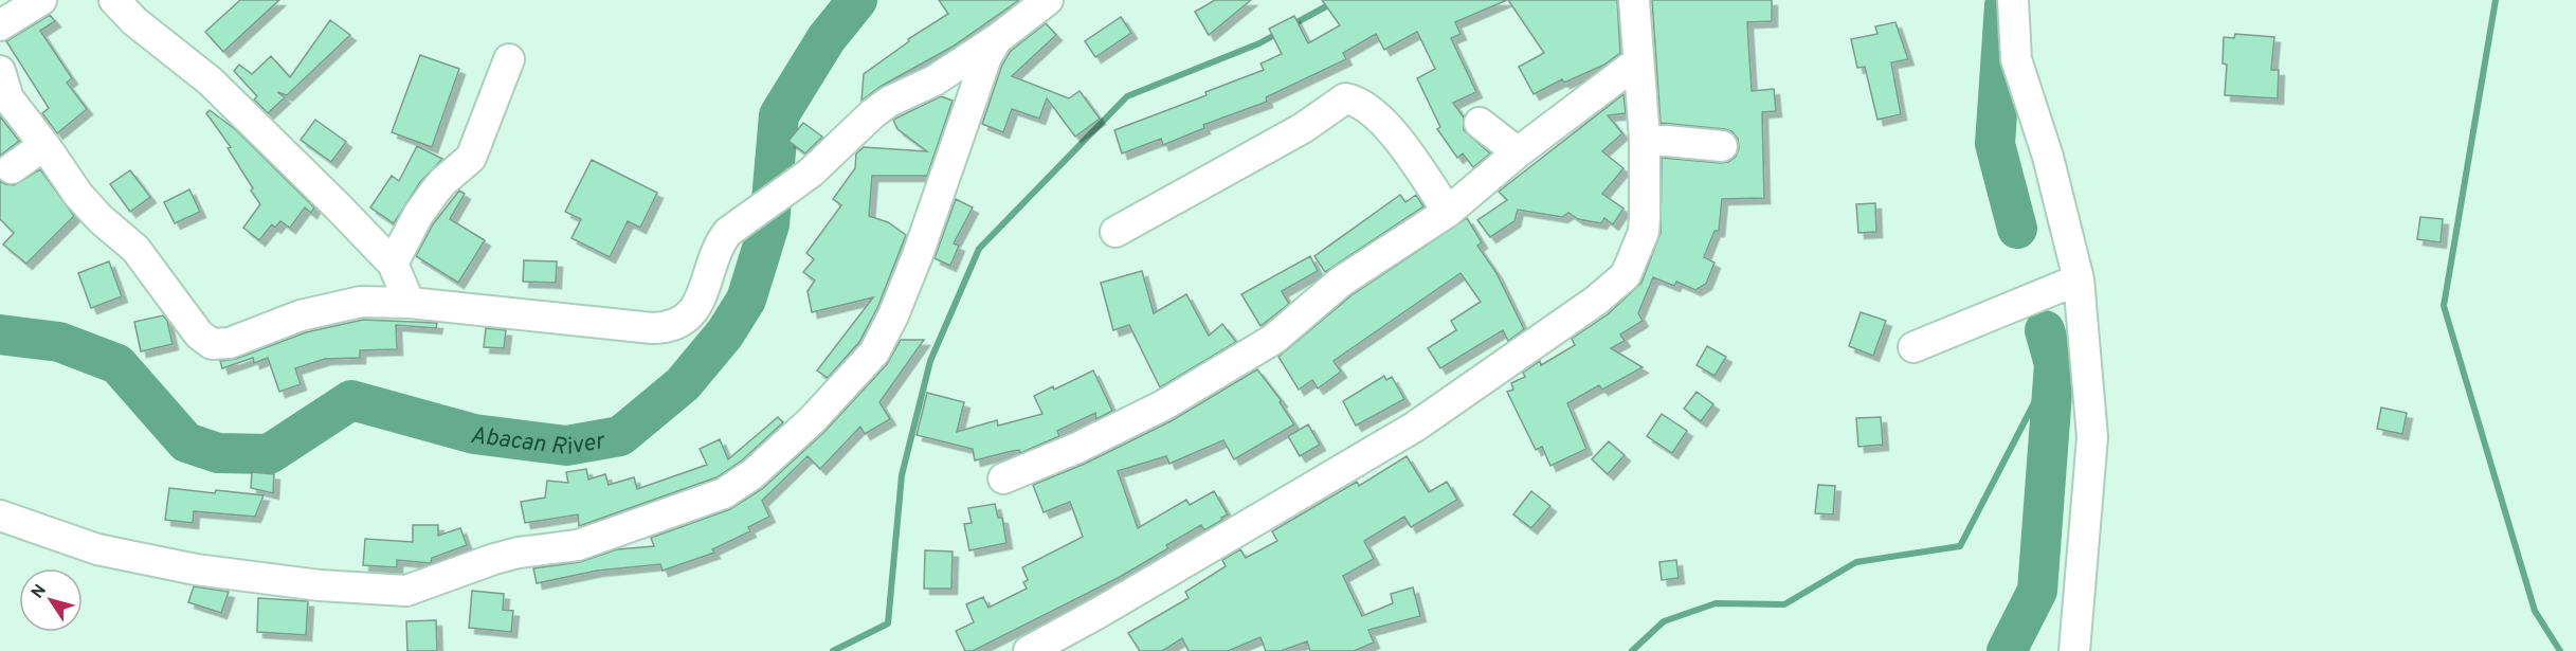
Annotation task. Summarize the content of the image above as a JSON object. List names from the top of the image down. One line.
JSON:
{"water":["Abacan River"],"north":"top left"}
